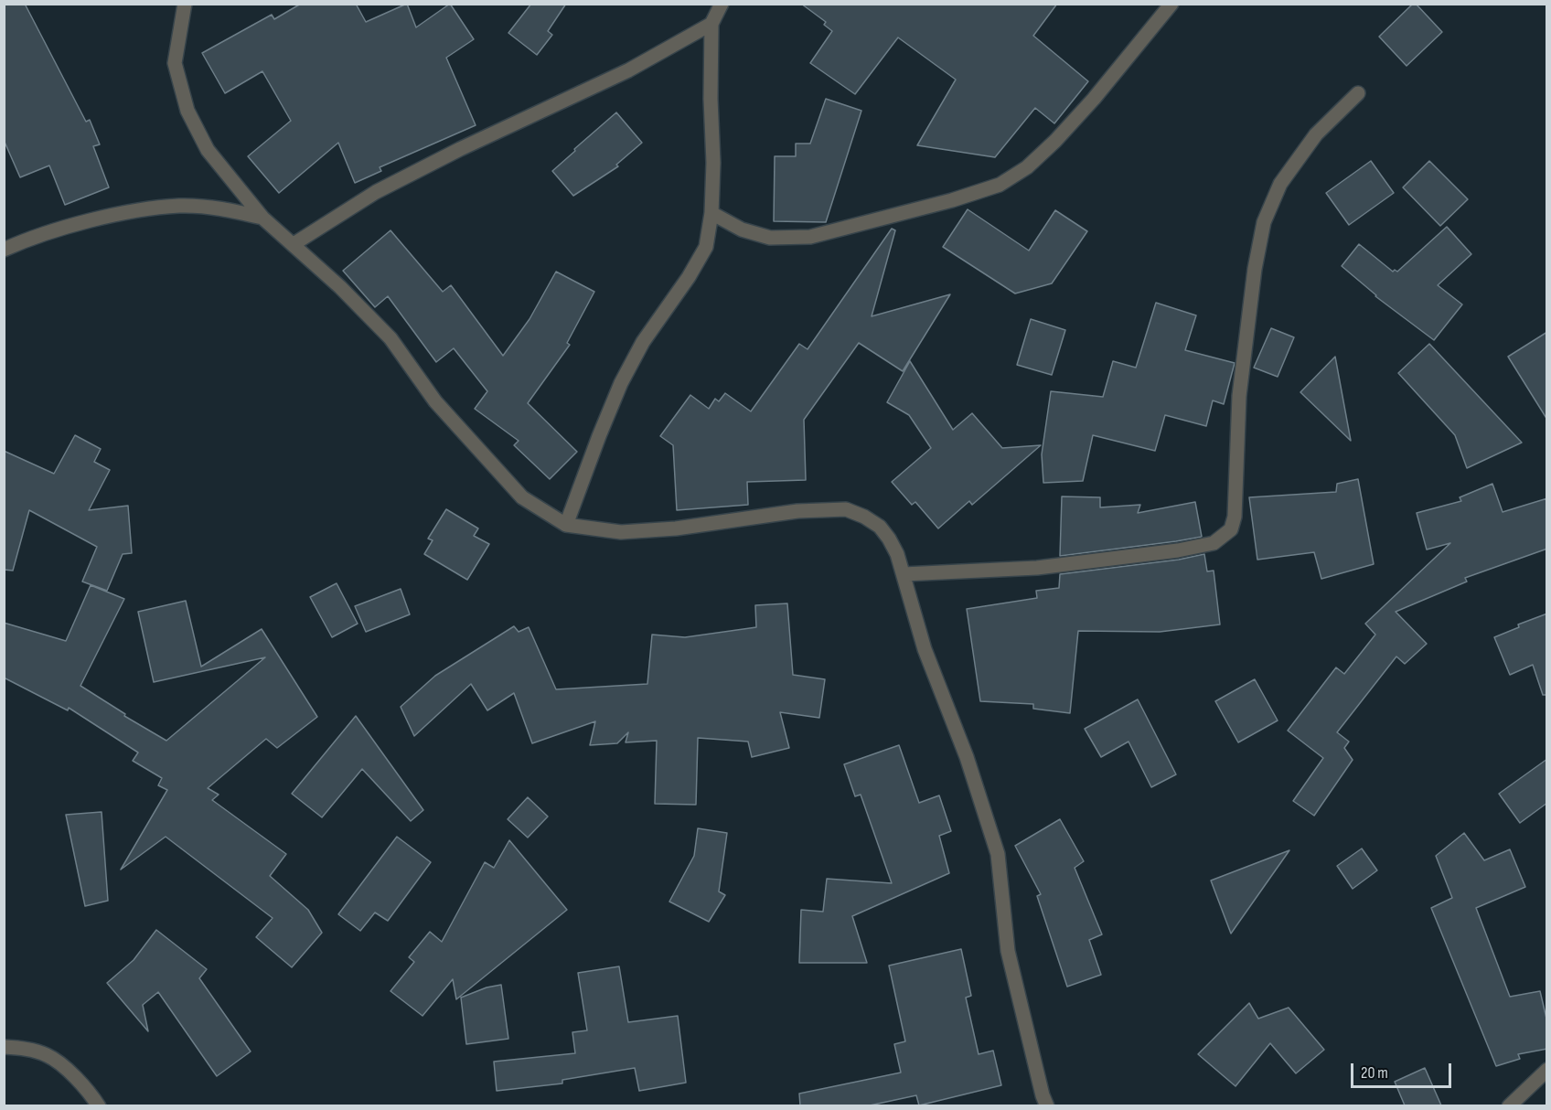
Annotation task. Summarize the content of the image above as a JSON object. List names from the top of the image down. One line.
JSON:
{"scale_bar":"20 m"}
